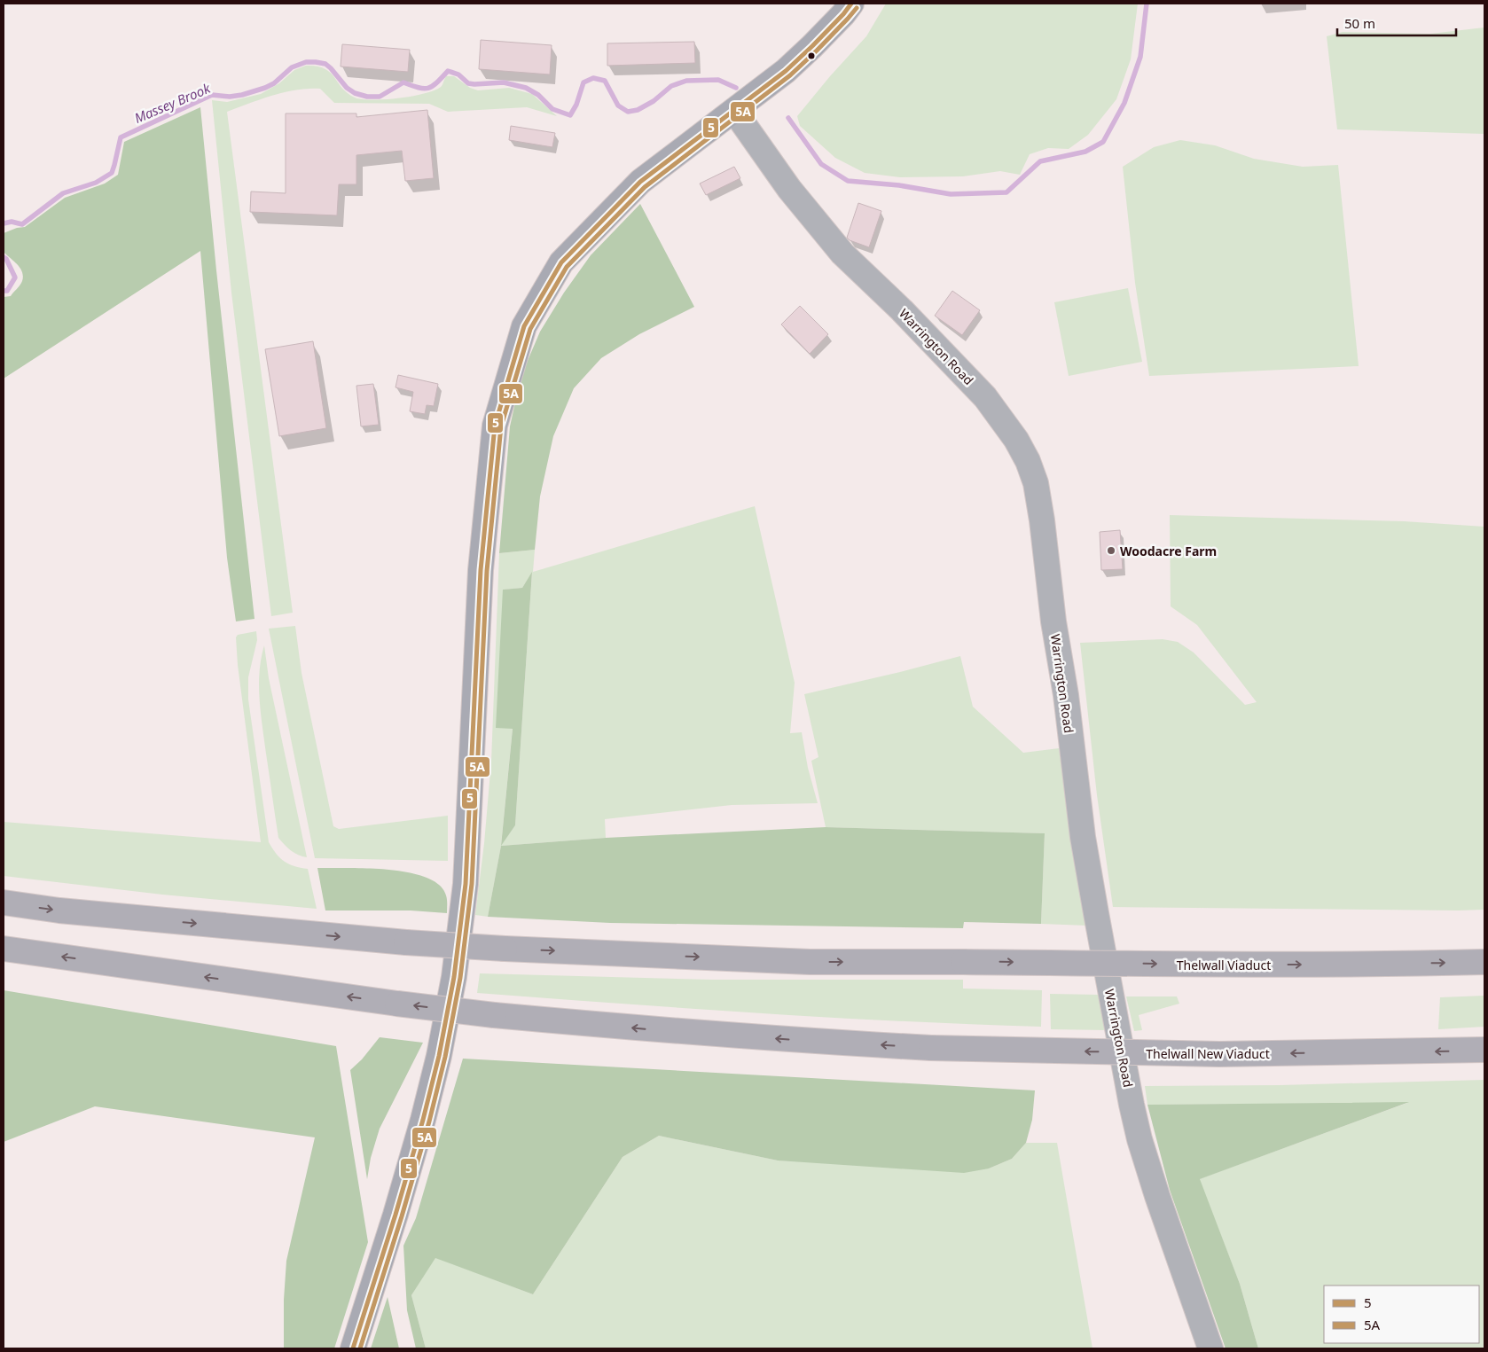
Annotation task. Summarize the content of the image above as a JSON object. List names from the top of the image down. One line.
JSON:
{"streets":{"highway":["Thelwall Viaduct","Thelwall New Viaduct"],"street":["Warrington Road"]},"one_way":["Thelwall Viaduct","Thelwall New Viaduct"],"water":["Massey Brook"],"places":["Woodacre Farm"],"lines":["transit line 5","transit line 5A"],"legend":["5","5A"],"scale_bar":"50 m"}
